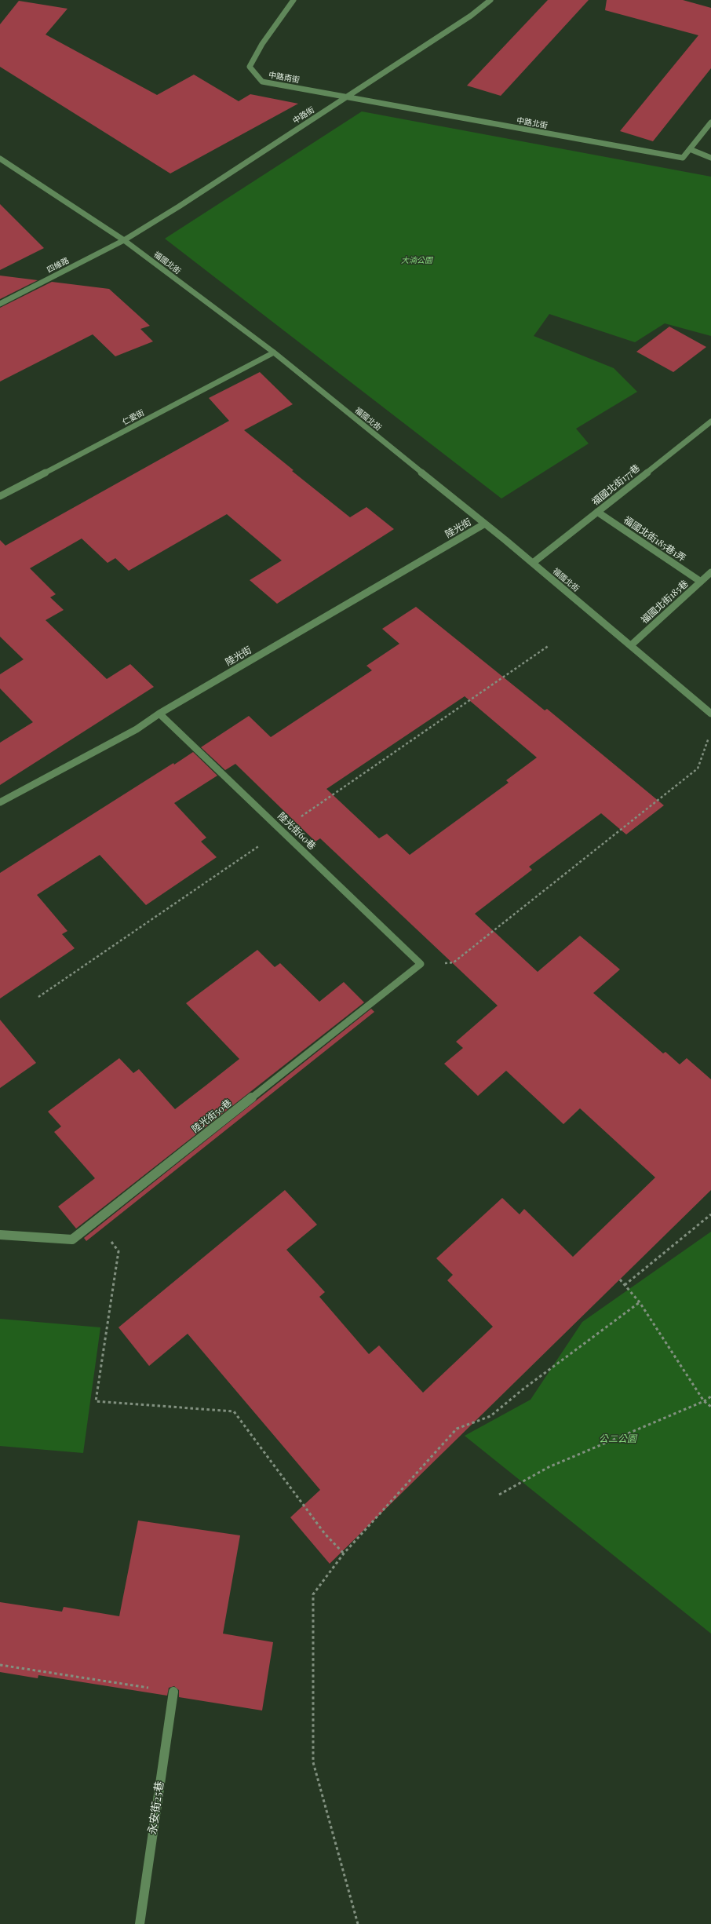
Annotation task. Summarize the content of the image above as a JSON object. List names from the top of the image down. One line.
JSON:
{"streets":{"street":["中路南街","中路街","中路北街","福國北街","四維路","仁愛街","福國北街177巷","陸光街","福國北街185巷1弄","福國北街185巷","陸光街60巷","陸光街50巷","永安街25巷"]},"crossings":[["中路南街","中路街"],["中路南街","中路北街"],["中路街","中路北街"],["中路街","福國北街"],["中路街","四維路"],["福國北街","四維路"],["福國北街","仁愛街"],["福國北街","福國北街177巷"],["福國北街","陸光街"],["福國北街","福國北街185巷"],["福國北街177巷","福國北街185巷1弄"],["陸光街","陸光街60巷"],["福國北街185巷1弄","福國北街185巷"],["陸光街60巷","陸光街50巷"]],"parks":["大湳公園","公二公園"]}
